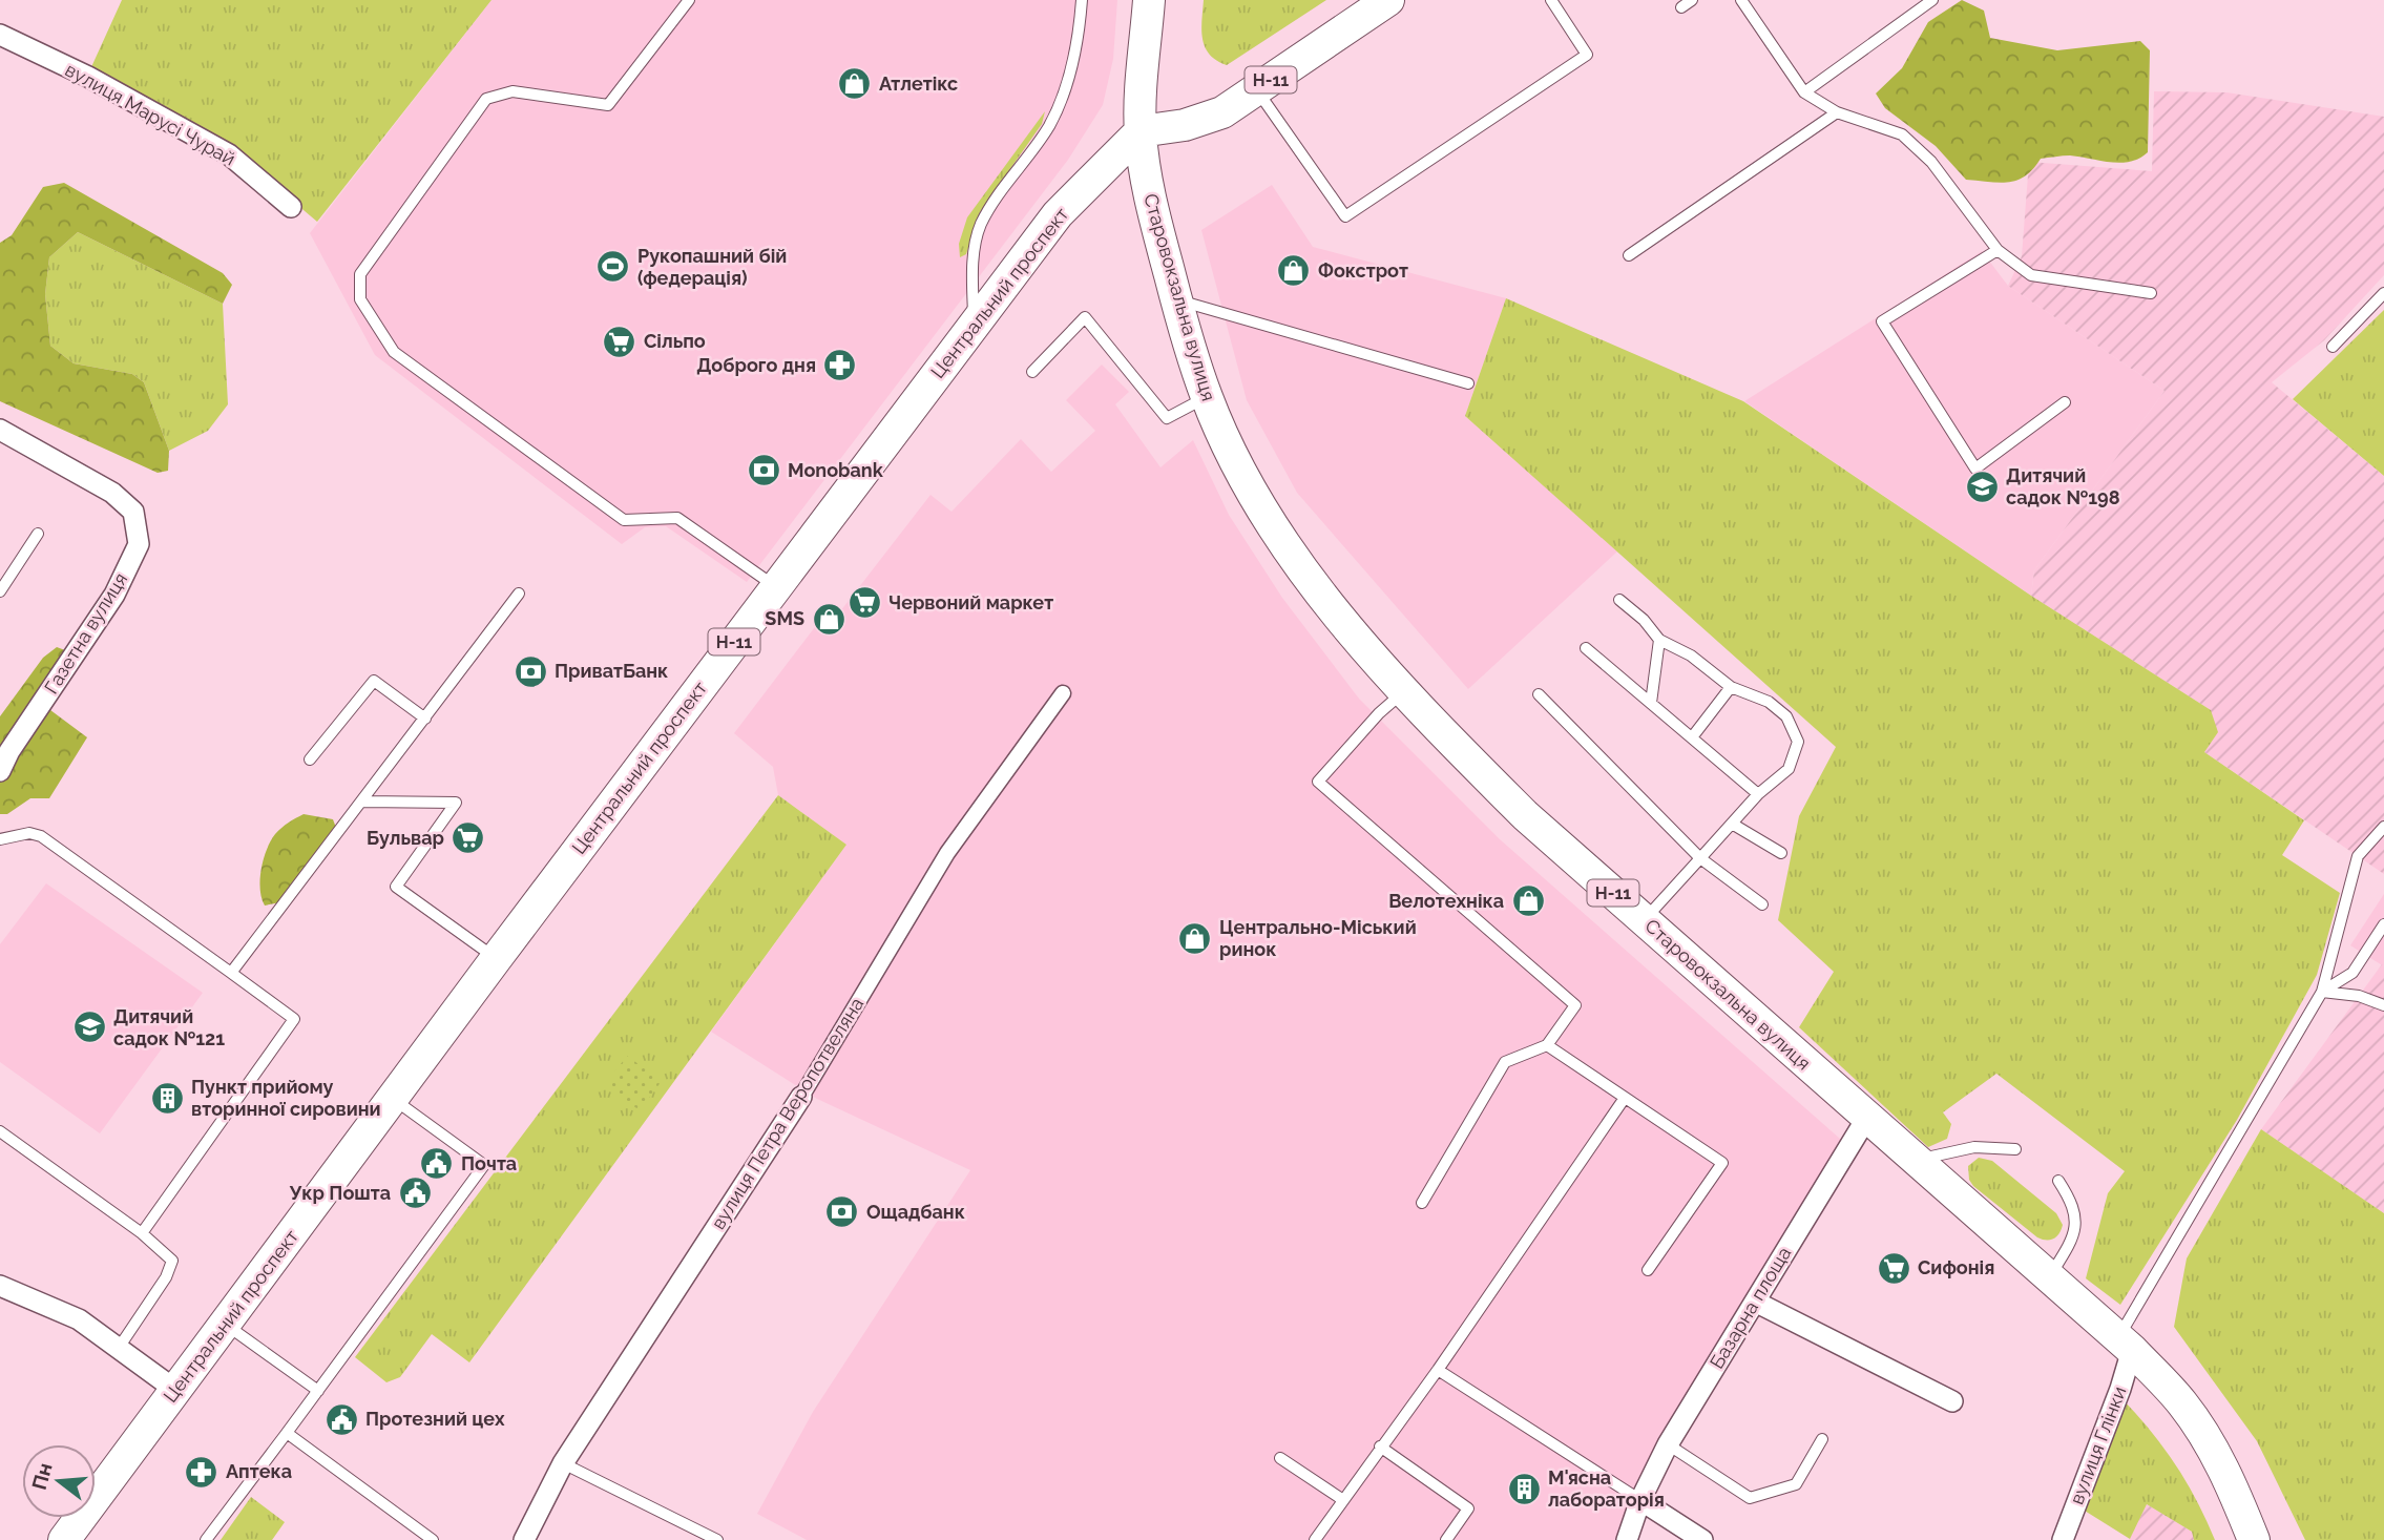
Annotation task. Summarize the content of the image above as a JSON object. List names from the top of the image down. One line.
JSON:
{"streets":{"main road":["Н-11","Центральний проспект","Старовокзальна вулиця"],"street":["вулиця Марусі Чурай","Газетна вулиця","вулиця Петра Веропотвеляна","Базарна площа","вулиця Глінки"]},"crossings":[["Н-11","Центральний проспект"],["Н-11","Старовокзальна вулиця"],["Центральний проспект","Старовокзальна вулиця"],["Старовокзальна вулиця","Базарна площа"],["Старовокзальна вулиця","вулиця Глінки"]],"places":{"shop":["Атлетікс","Фокстрот","SMS","Велотехніка","Центрально-Міський ринок"],"sports":["Рукопашний бій (федерація)"],"supermarket":["Сільпо","Червоний маркет","Бульвар","Сифонія"],"pharmacy":["Доброго дня","Аптека"],"bank":["Monobank","ПриватБанк","Ощадбанк"],"school or university":["Дитячий садок №198","Дитячий садок №121"],"building":["Пункт прийому вторинної сировини","М'ясна лабораторія"],"public building":["Почта","Укр Пошта","Протезний цех"]},"north":"left"}
